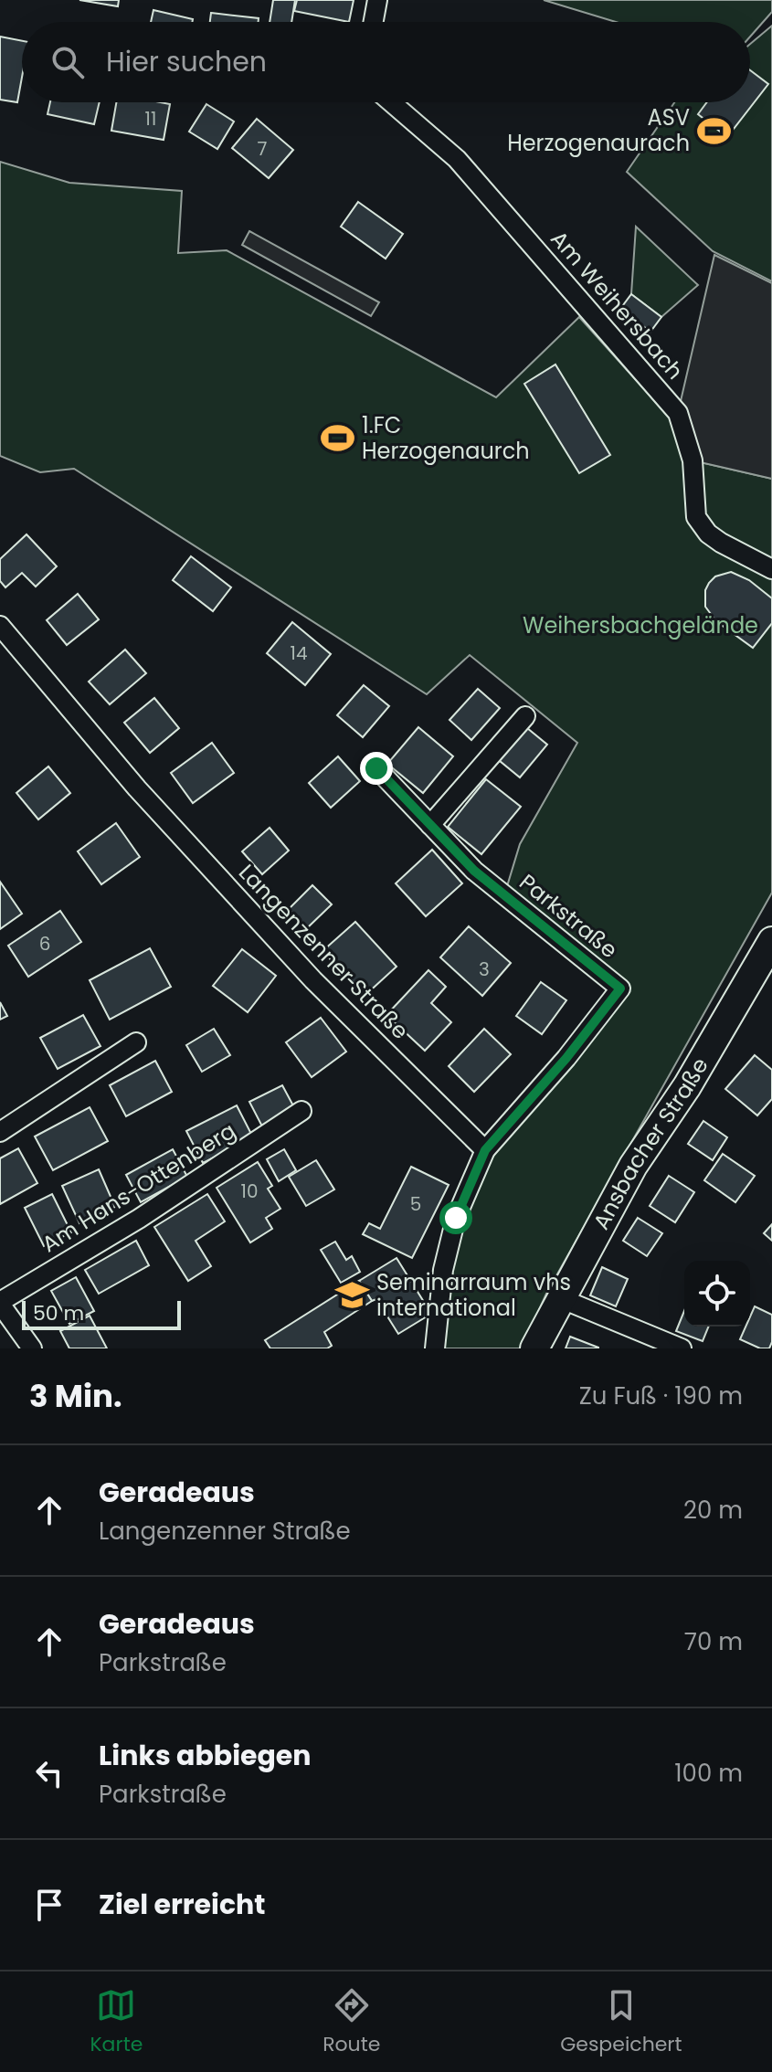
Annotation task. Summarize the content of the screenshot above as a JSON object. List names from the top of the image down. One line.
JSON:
{"streets":{"street":["Am Weihersbach","Parkstraße","Langenzenner Straße","Ansbacher Straße","Am Hans-Ottenberg"]},"crossings":[["Parkstraße","Langenzenner Straße"]],"parks":["Weihersbachgelände"],"places":{"sports":["ASV Herzogenaurach","1.FC Herzogenaurch"],"school or university":["Seminarraum vhs international"]},"house_numbers":["11","7","14","6","3","10","5"],"scale_bar":"50 m","page":{"search":"Hier suchen","scale":"50 m","heading":["3 Min.","Zu Fuß · 190 m"],"list":[["Geradeaus","Langenzenner Straße","20 m"],["Geradeaus","Parkstraße","70 m"],["Links abbiegen","Parkstraße","100 m"],"Ziel erreicht"],"nav":["Karte","Route","Gespeichert"]}}
